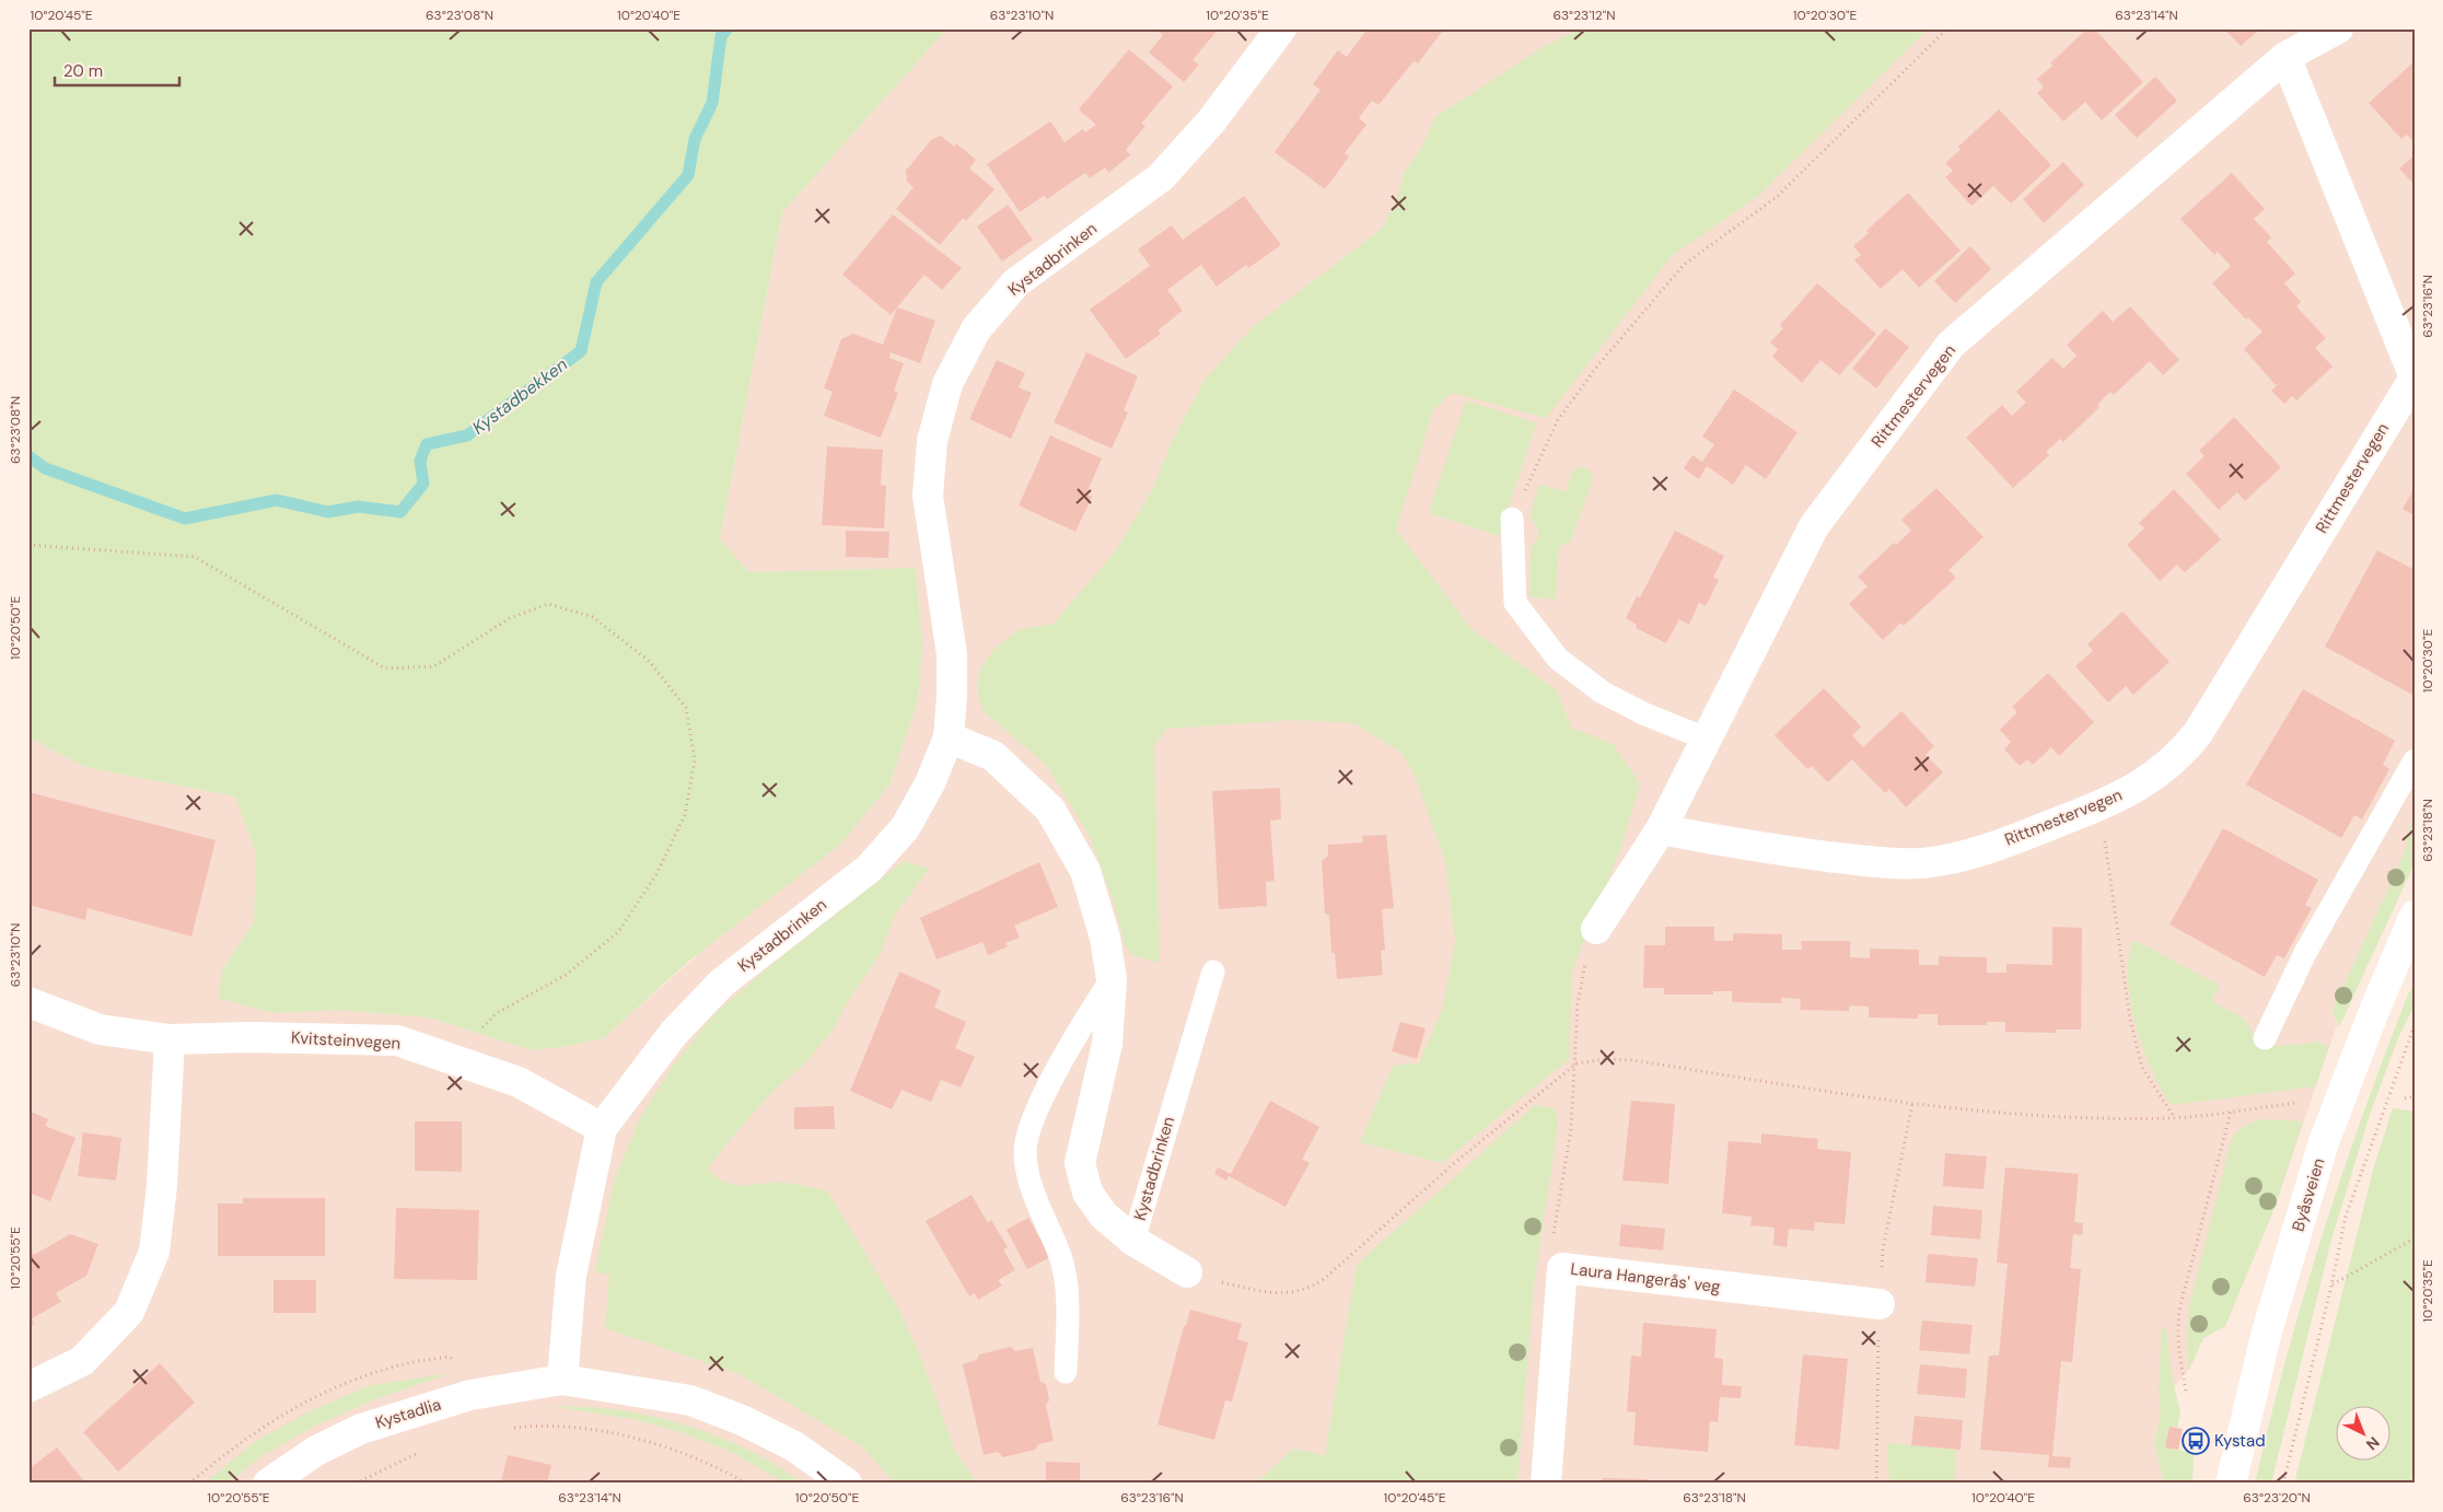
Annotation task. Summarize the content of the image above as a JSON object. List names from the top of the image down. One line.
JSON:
{"streets":{"street":["Kystadbrinken","Rittmestervegen","Kvitsteinvegen","Byåsveien","Laura Hangerås' veg","Kystadlia"]},"crossings":[["Kystadbrinken","Kvitsteinvegen"]],"water":["Kystadbekken"],"places":{"bus stop":["Kystad"]},"scale_bar":"20 m","north":"bottom right","coordinates":["10°20'45\"E","63°23'08\"N","10°20'40\"E","63°23'10\"N","10°20'35\"E","63°23'12\"N","10°20'30\"E","63°23'14\"N","63°23'16\"N","10°20'50\"E","63°23'18\"N","10°20'55\"E","63°23'20\"N"]}
